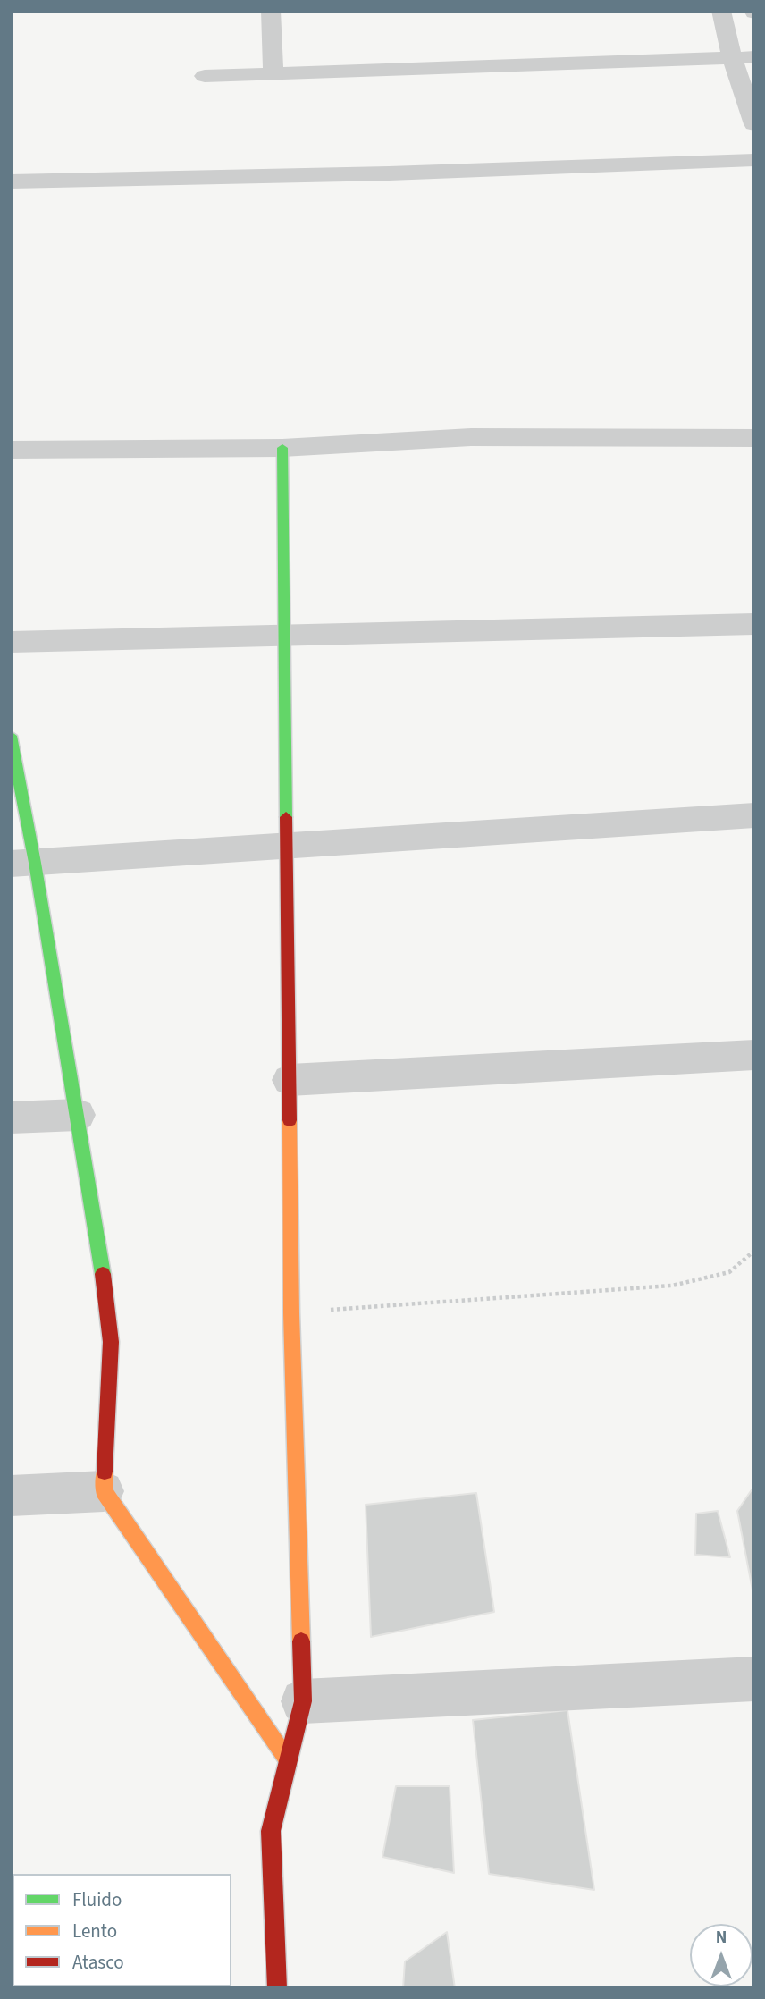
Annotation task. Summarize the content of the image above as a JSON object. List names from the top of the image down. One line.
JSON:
{"legend":["Fluido","Lento","Atasco"],"north":"top"}
